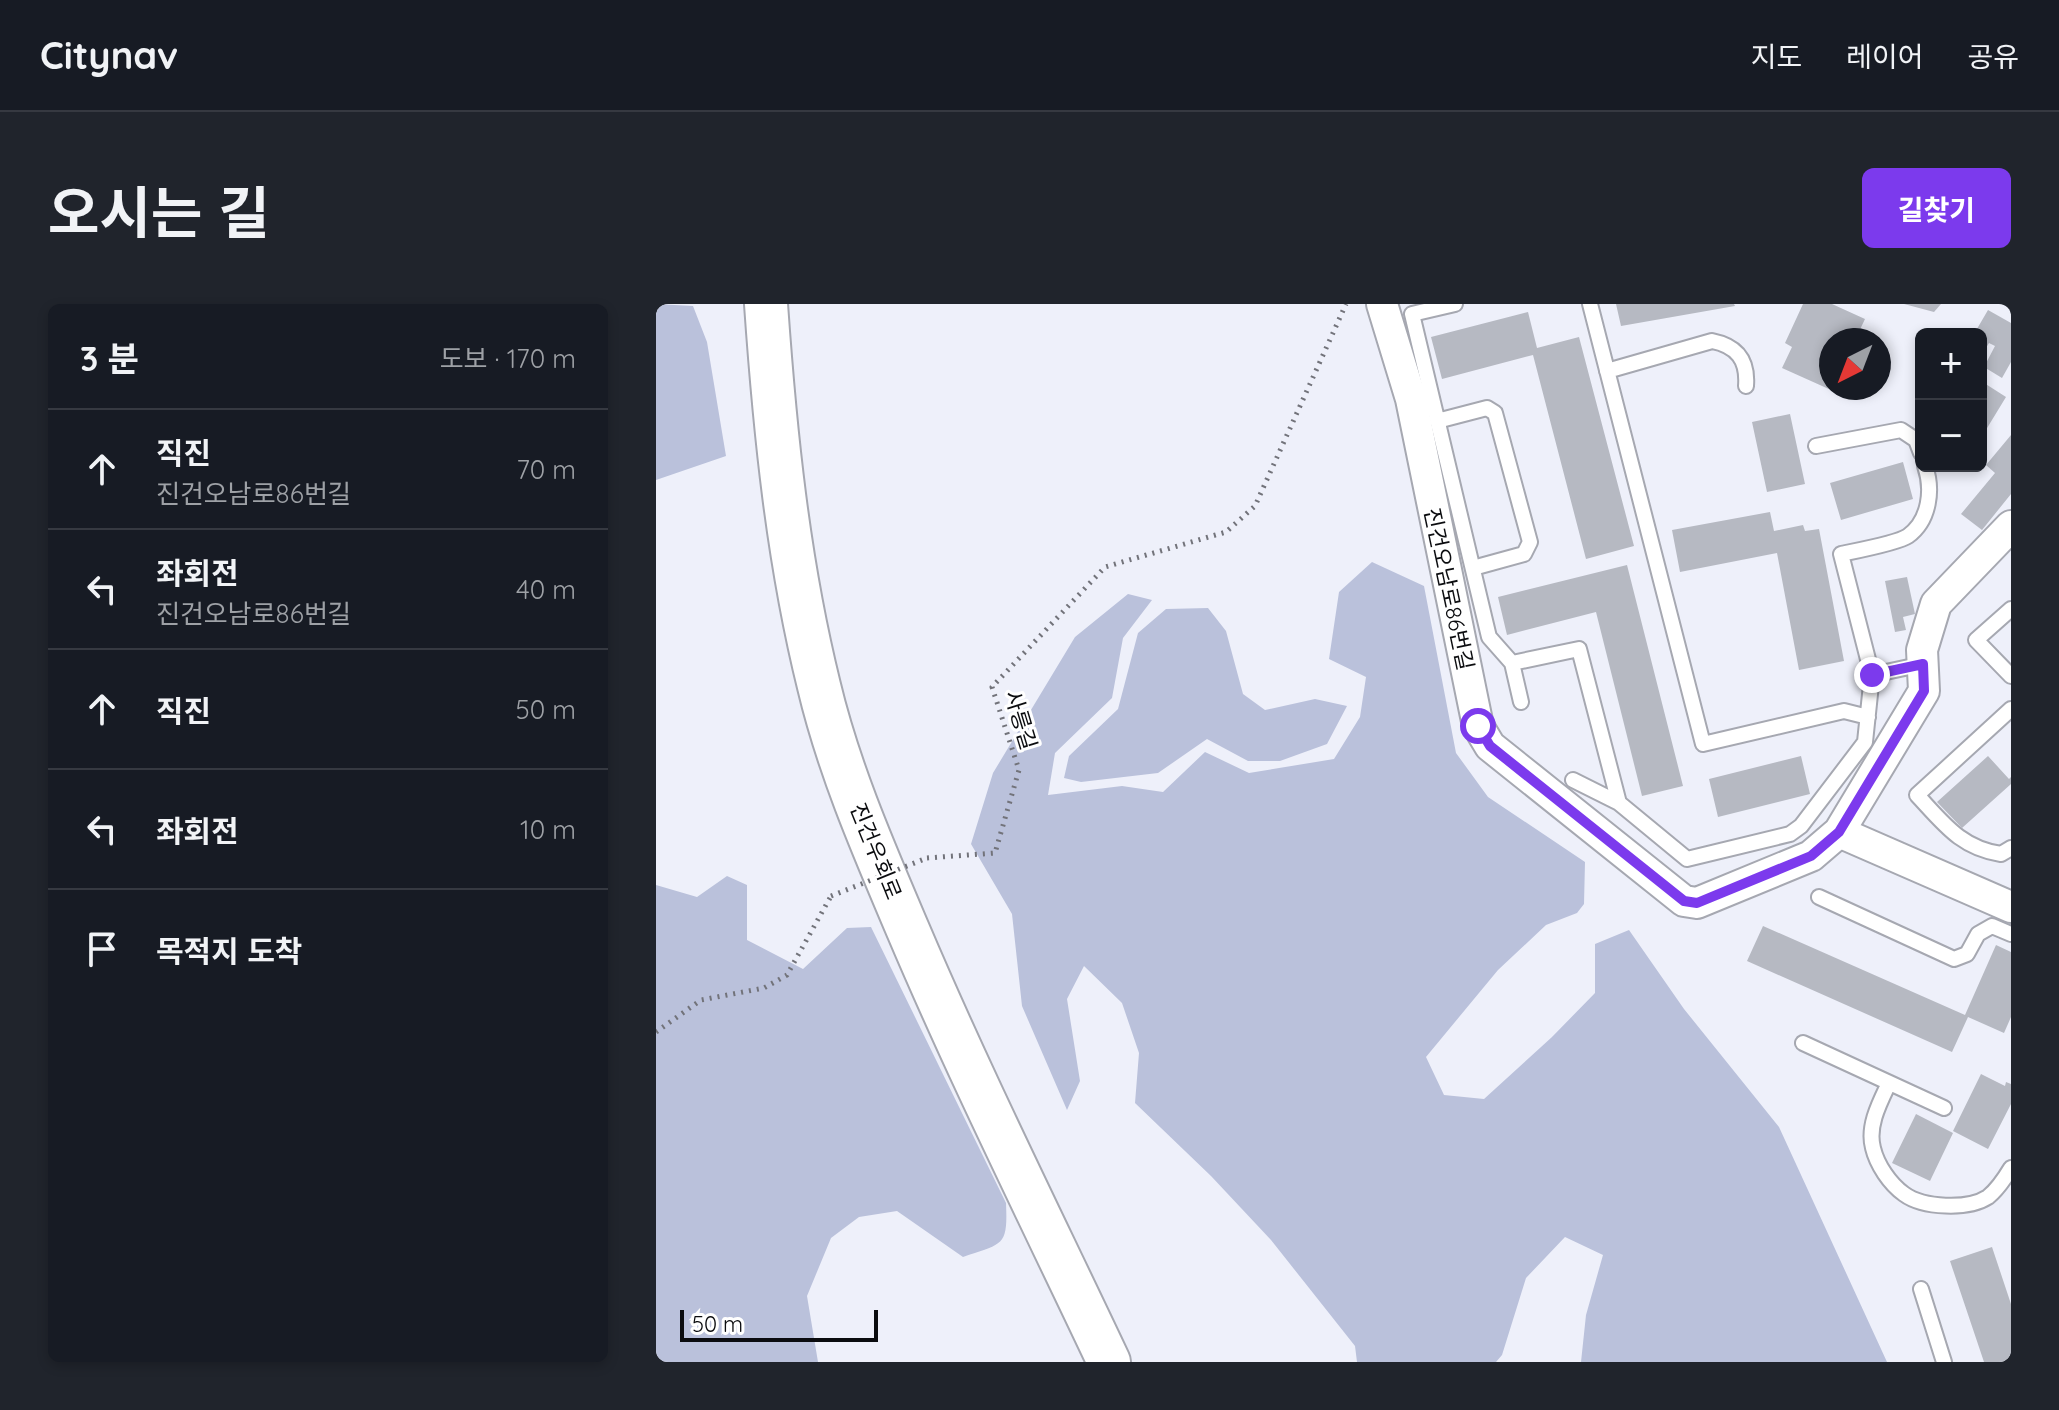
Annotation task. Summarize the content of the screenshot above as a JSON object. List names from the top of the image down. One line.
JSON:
{"streets":{"main road":["진건우회로"],"street":["진건오남로86번길"],"path":["사릉길"]},"scale_bar":"50 m","north":"bottom left","page":{"header":"Citynav","nav":["지도","레이어","공유"],"title":"오시는 길","buttons":"길찾기","heading":["3 분","도보 · 170 m"],"map_buttons":["+","−"],"list":[["직진","진건오남로86번길","70 m"],["좌회전","진건오남로86번길","40 m"],["직진","50 m"],["좌회전","10 m"],"목적지 도착"],"scale":"50 m"}}
